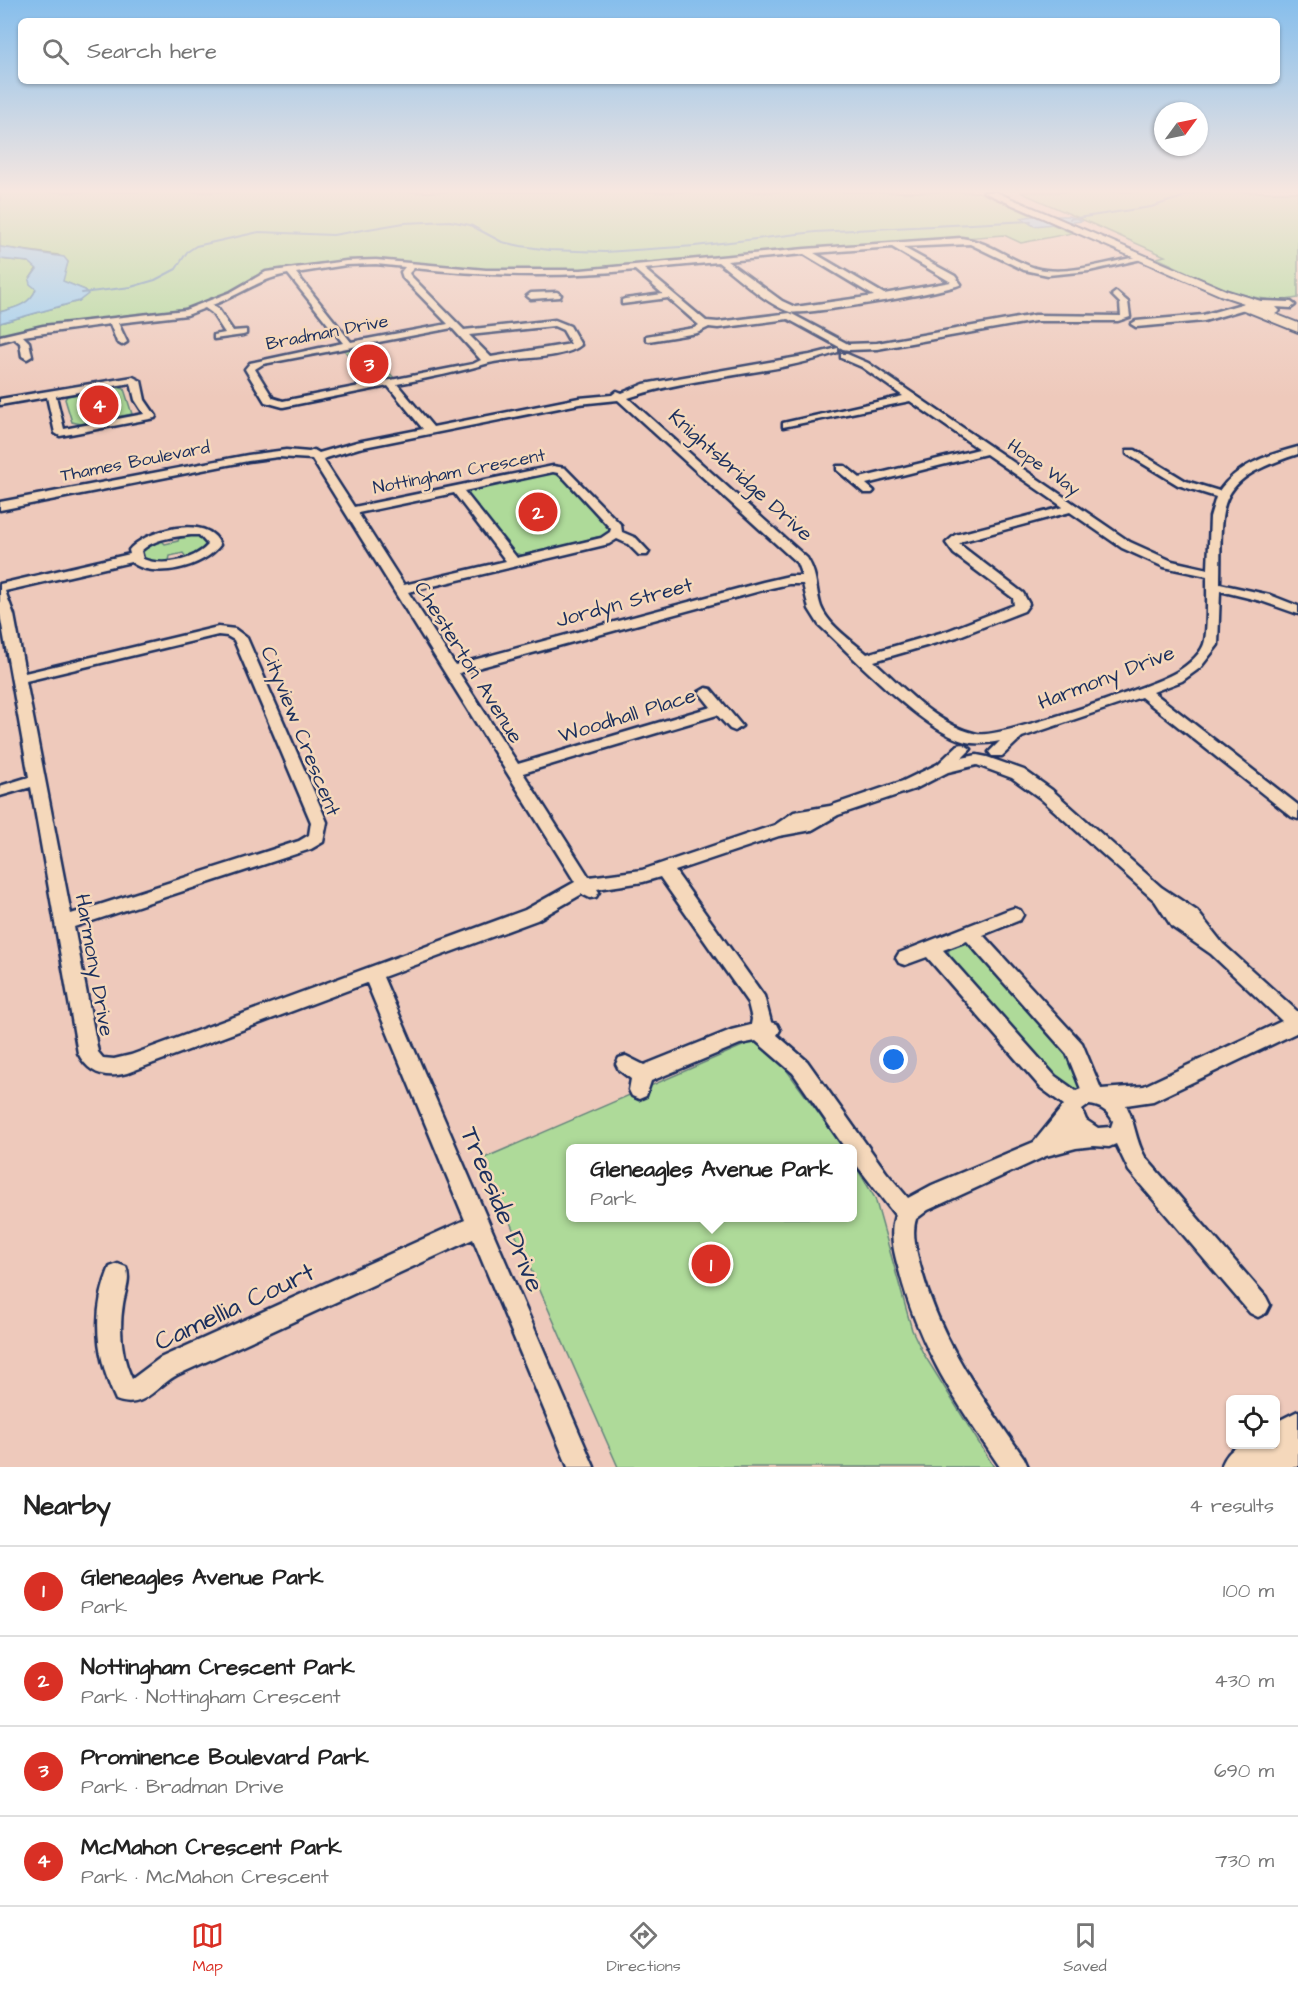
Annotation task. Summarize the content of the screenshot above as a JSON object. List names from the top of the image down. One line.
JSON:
{"streets":{"street":["Bradman Drive","Thames Boulevard","Hope Way","Nottingham Crescent","Knightsbridge Drive","Jordyn Street","Chesterton Avenue","Harmony Drive","Woodhall Place","Cityview Crescent","Treeside Drive","Camellia Court"]},"crossings":[["Thames Boulevard","Hope Way"],["Thames Boulevard","Knightsbridge Drive"],["Thames Boulevard","Chesterton Avenue"],["Hope Way","Harmony Drive"],["Nottingham Crescent","Chesterton Avenue"],["Knightsbridge Drive","Jordyn Street"],["Knightsbridge Drive","Harmony Drive"],["Jordyn Street","Chesterton Avenue"],["Chesterton Avenue","Harmony Drive"],["Chesterton Avenue","Woodhall Place"],["Harmony Drive","Cityview Crescent"],["Harmony Drive","Treeside Drive"],["Treeside Drive","Camellia Court"]],"north":"top right","page":{"search":"Search here","pins":["3","4","2","1"],"popup":["Gleneagles Avenue Park","Park"],"heading":["Nearby","4 results"],"list":[{"mark":"1","name":"Gleneagles Avenue Park","note":"Park","value":"100 m"},{"mark":"2","name":"Nottingham Crescent Park","note":"Park · Nottingham Crescent","value":"430 m"},{"mark":"3","name":"Prominence Boulevard Park","note":"Park · Bradman Drive","value":"690 m"},{"mark":"4","name":"McMahon Crescent Park","note":"Park · McMahon Crescent","value":"730 m"}],"nav":["Map","Directions","Saved"]}}
